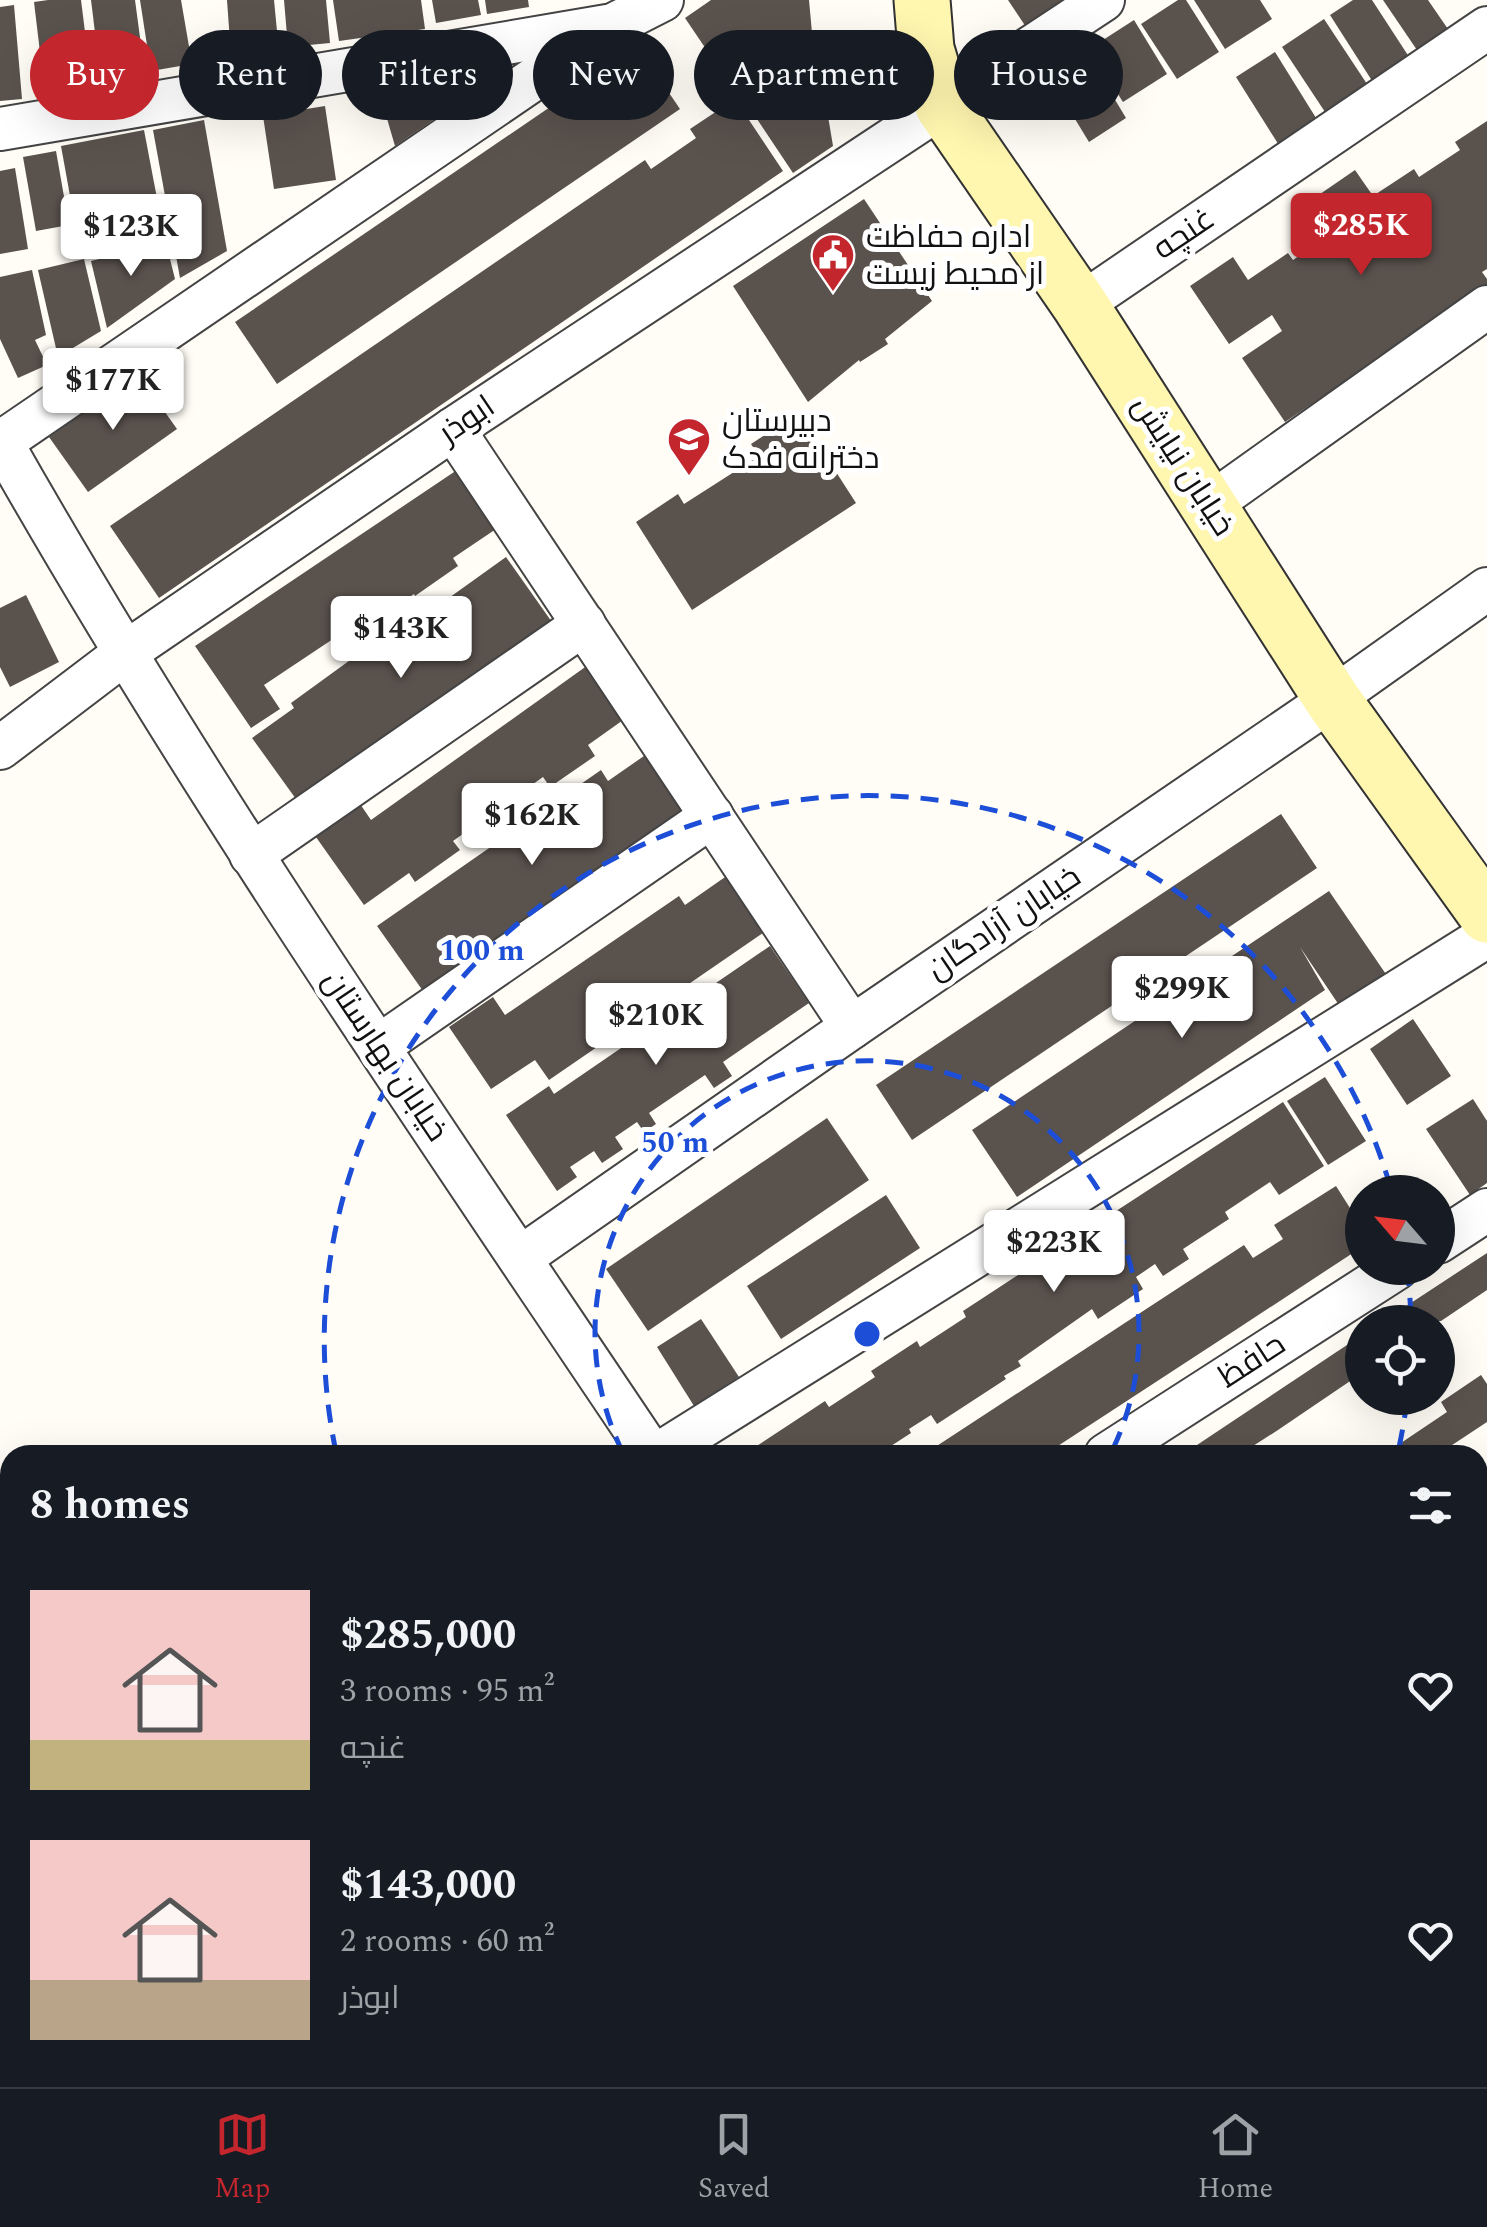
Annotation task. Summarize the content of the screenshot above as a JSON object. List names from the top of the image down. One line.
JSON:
{"streets":{"street":["غنچه","ابوذر","خیابان نیایش","خیابان آزادگان","خیابان بهارستان","حافظ"]},"crossings":[["غنچه","خیابان نیایش"],["ابوذر","خیابان نیایش"],["ابوذر","خیابان بهارستان"],["خیابان نیایش","خیابان آزادگان"],["خیابان آزادگان","خیابان بهارستان"]],"places":{"public building":["اداره حفاظت از محیط زیست"],"school or university":["دبیرستان دخترانه فدک"]},"north":"top left","page":{"chip":["Buy","Rent","Filters","New","Apartment","House"],"price":["$285K","$123K","$177K","$143K","$162K","$299K","$210K","$223K"],"heading":"8 homes","list":[{"name":"$285,000","note":"3 rooms · 95 m² · غنچه"},{"name":"$143,000","note":"2 rooms · 60 m² · ابوذر"}],"tabs":["Map","Saved","Home"]},"rings":["100 m","50 m"]}
